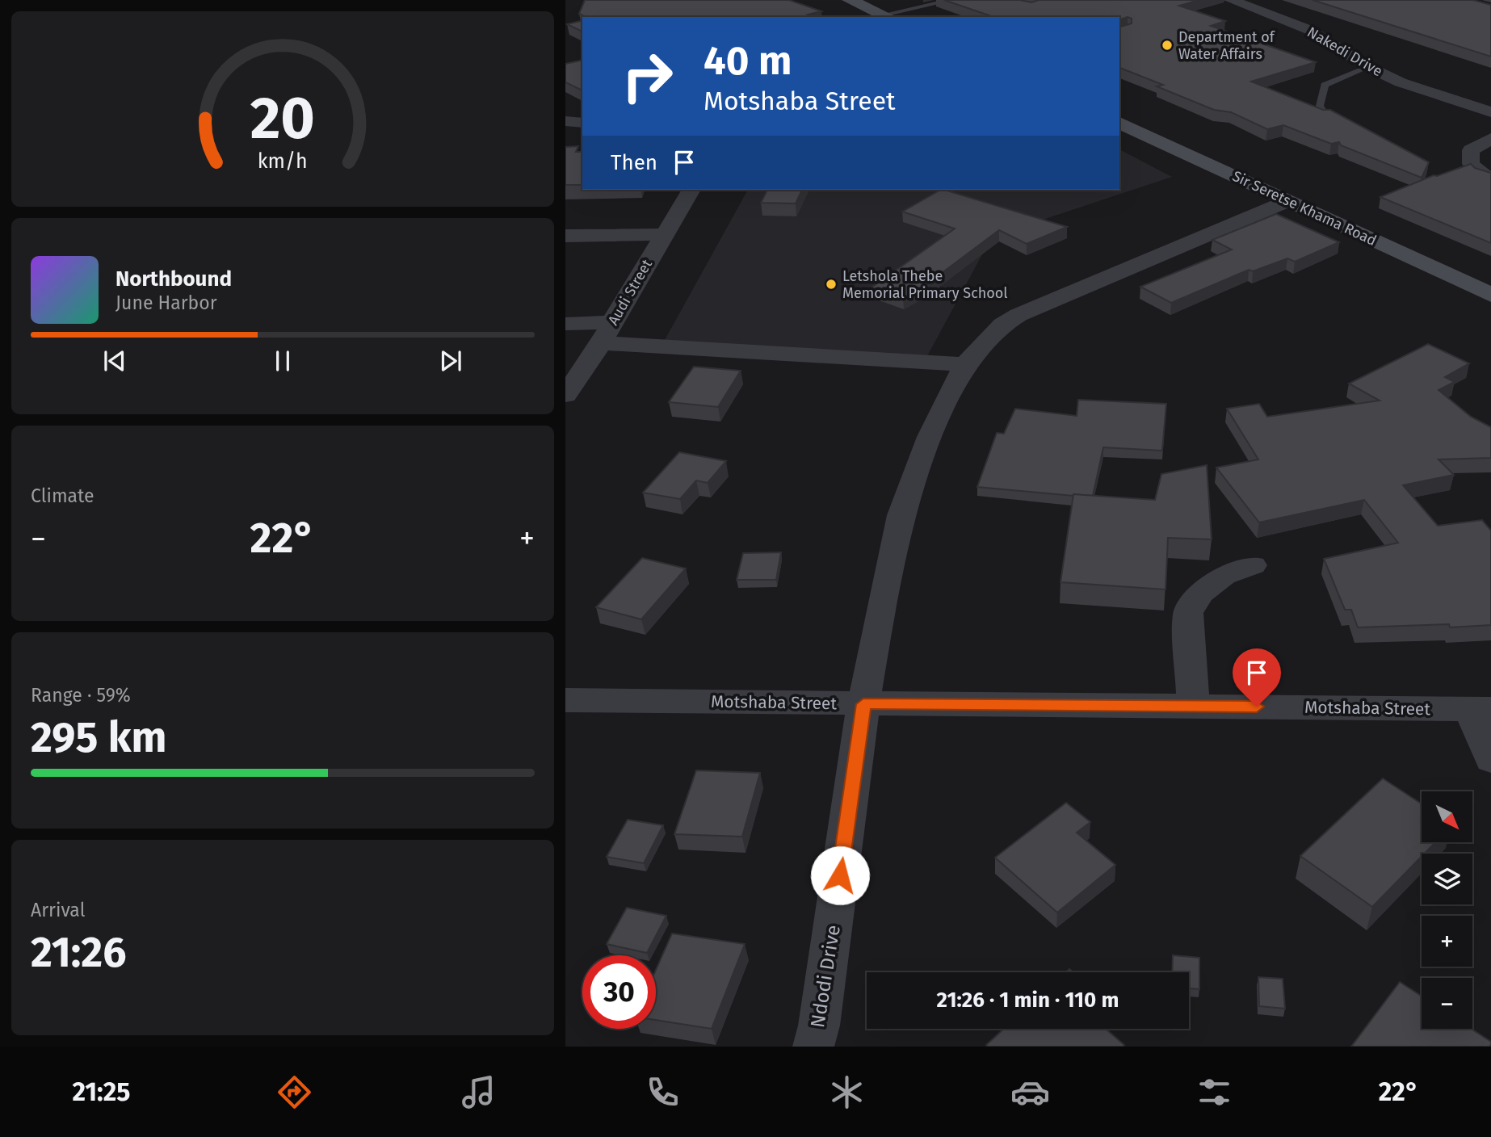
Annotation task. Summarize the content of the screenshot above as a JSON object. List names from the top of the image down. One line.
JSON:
{"streets":{"main road":["Sir Seretse Khama Road"],"street":["Nakedi Drive","Audi Street","Motshaba Street","Ndodi Drive"]},"crossings":[["Sir Seretse Khama Road","Ndodi Drive"],["Motshaba Street","Ndodi Drive"]],"places":["Department of Water Affairs","Letshola Thebe Memorial Primary School"],"north":"bottom right","page":{"turn":["40 m","Motshaba Street"],"then":"Then","song":["Northbound","June Harbor"],"tile":["Climate",["Range · 59%","295 km"],["Arrival","21:26"]],"heat":["−","22°","+"],"map_buttons":["+","−"],"limit":"30","trip":"21:26 · 1 min · 110 m","tabs":["21:25","22°"],"gauge":["20","km/h"]}}
